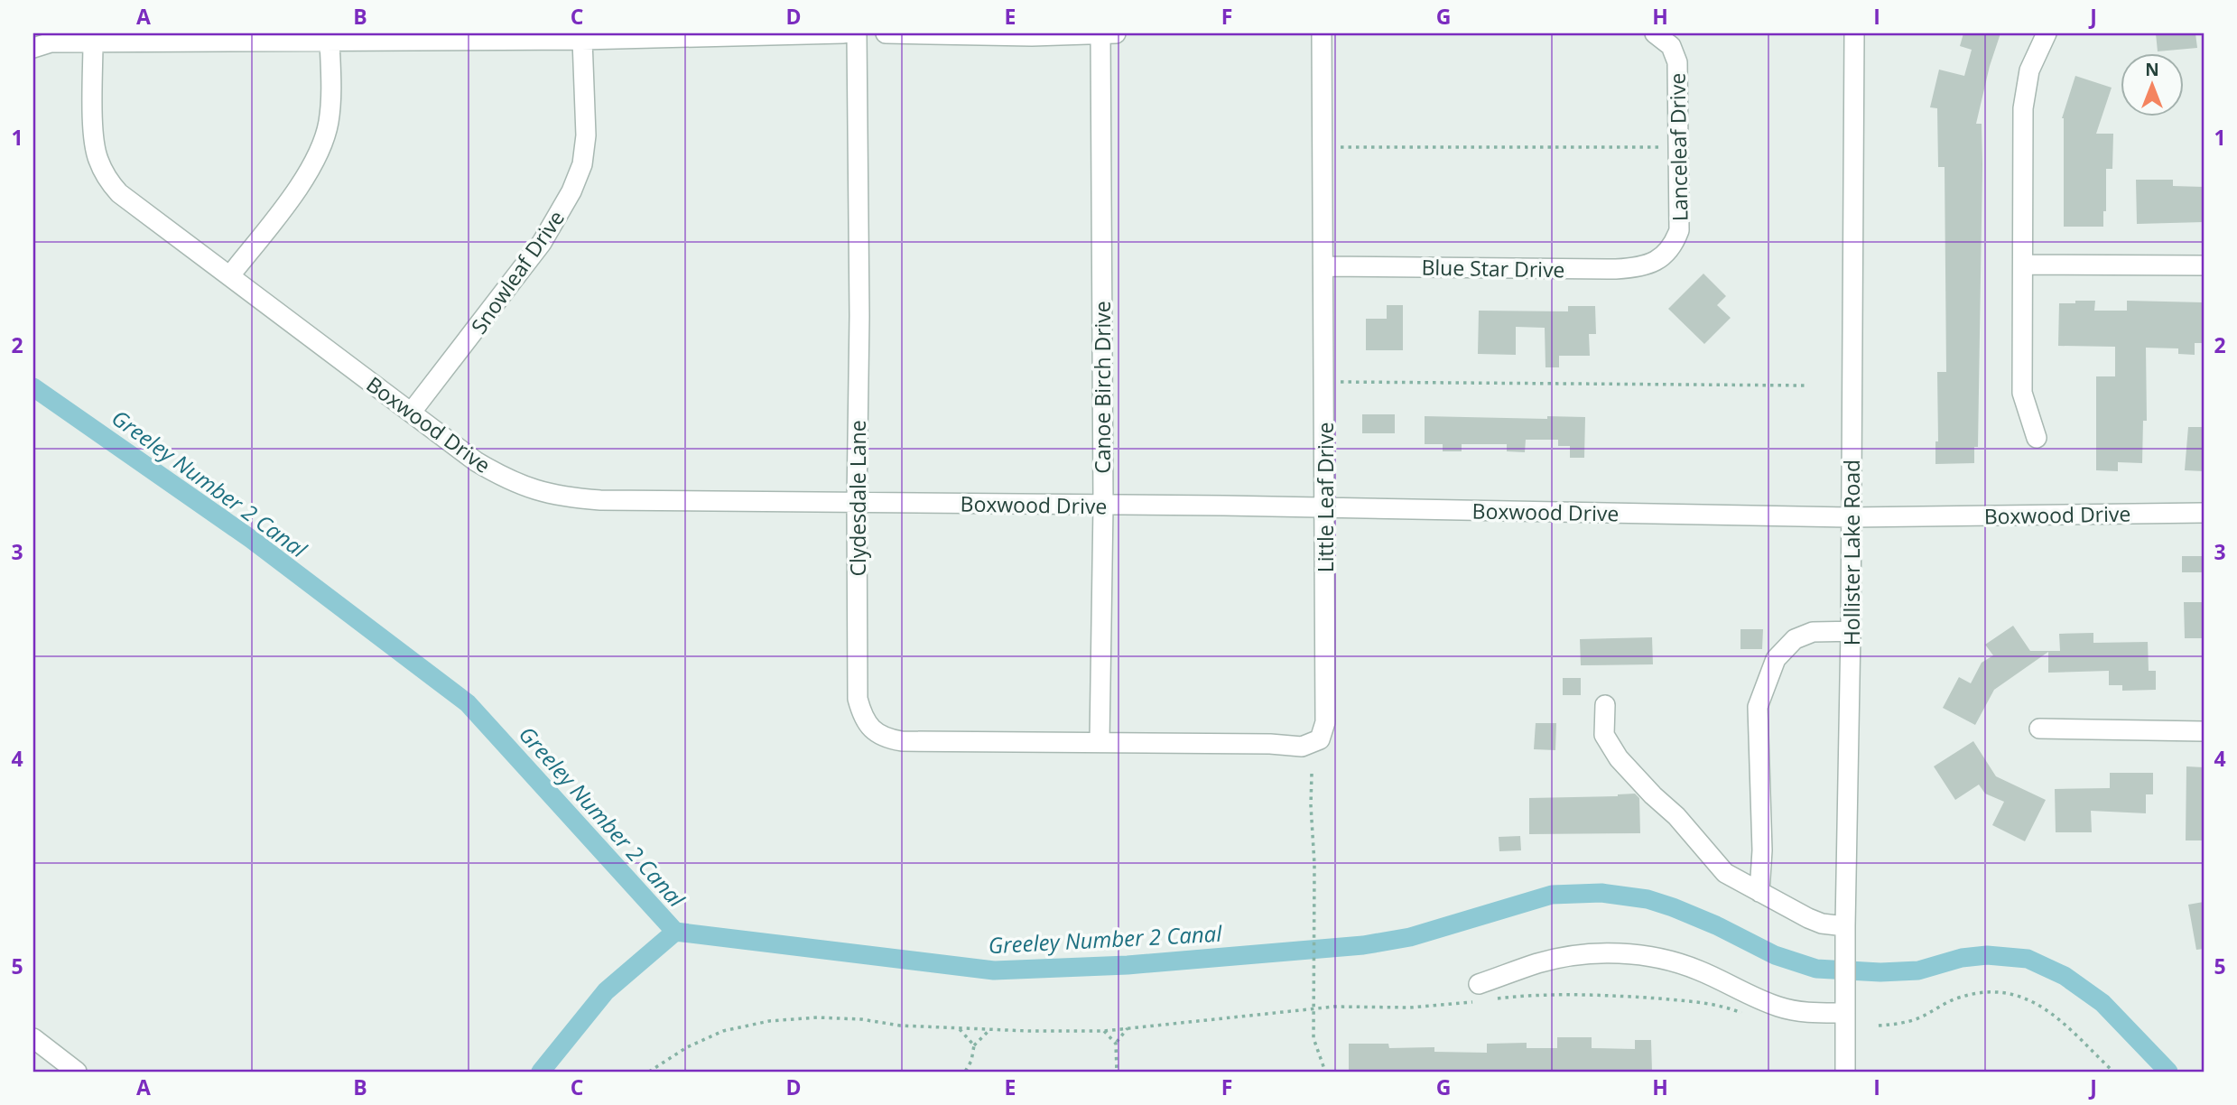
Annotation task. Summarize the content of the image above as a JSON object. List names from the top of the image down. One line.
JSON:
{"streets":{"street":["Lanceleaf Drive","Blue Star Drive","Snowleaf Drive","Canoe Birch Drive","Boxwood Drive","Little Leaf Drive","Clydesdale Lane","Hollister Lake Road"]},"crossings":[["Lanceleaf Drive","Blue Star Drive"],["Blue Star Drive","Little Leaf Drive"],["Snowleaf Drive","Boxwood Drive"],["Canoe Birch Drive","Boxwood Drive"],["Canoe Birch Drive","Little Leaf Drive"],["Canoe Birch Drive","Clydesdale Lane"],["Boxwood Drive","Little Leaf Drive"],["Boxwood Drive","Clydesdale Lane"],["Boxwood Drive","Hollister Lake Road"],["Little Leaf Drive","Clydesdale Lane"]],"water":["Greeley Number 2 Canal"],"north":"top","grid":{"columns":["A","B","C","D","E","F","G","H","I","J"],"rows":["1","2","3","4","5"]}}
